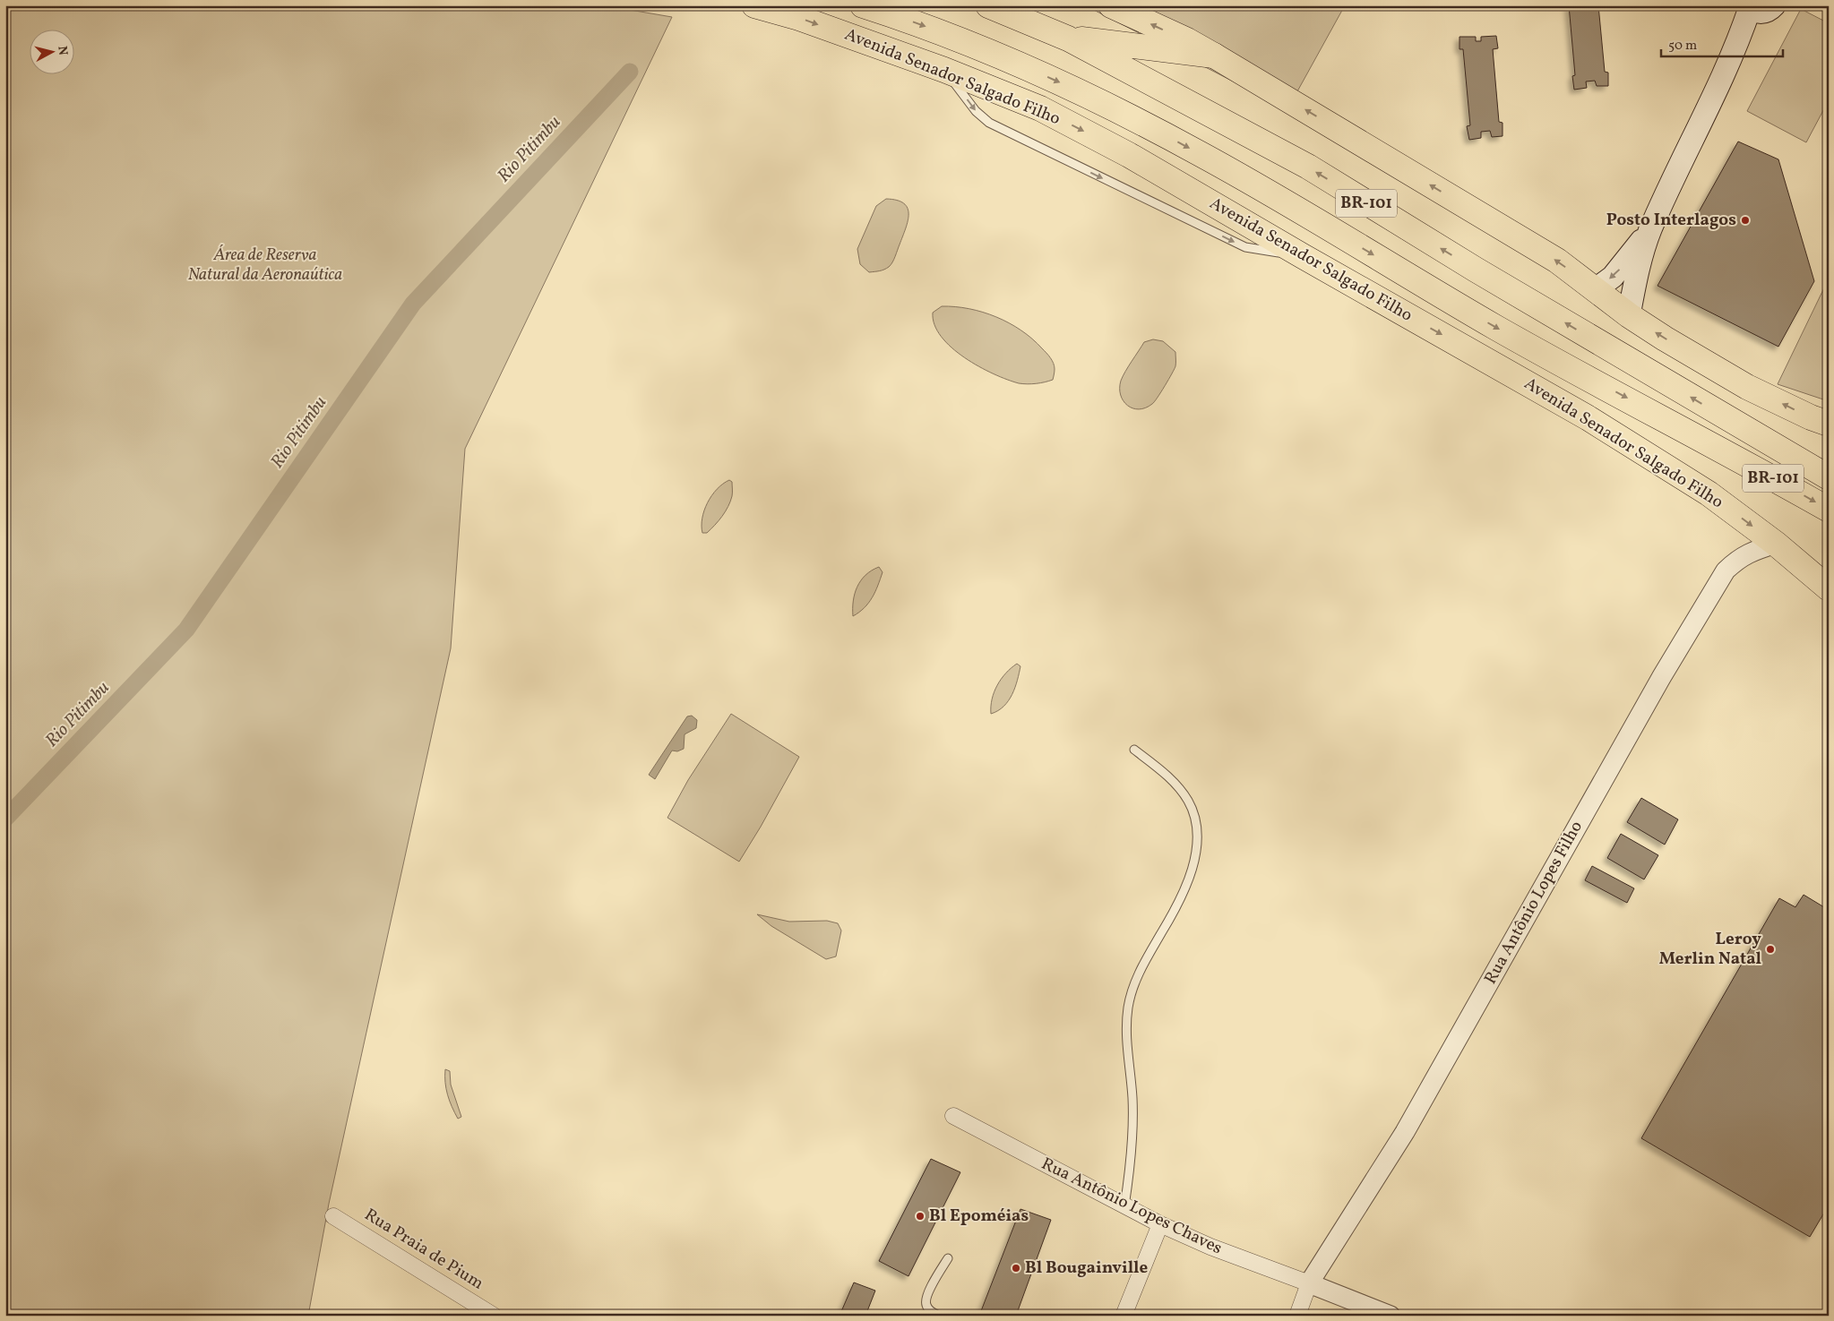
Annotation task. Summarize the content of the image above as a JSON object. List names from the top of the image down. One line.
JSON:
{"streets":{"main road":["Avenida Senador Salgado Filho","BR-101"],"street":["Rua Antônio Lopes Filho","Rua Antônio Lopes Chaves","Rua Praia de Pium"]},"crossings":[["Avenida Senador Salgado Filho","Rua Antônio Lopes Filho"],["Rua Antônio Lopes Filho","Rua Antônio Lopes Chaves"]],"water":["Rio Pitimbu"],"parks":["Área de Reserva Natural da Aeronaútica"],"places":["Posto Interlagos","Leroy Merlin Natal","Bl Epoméias","Bl Bougainville"],"scale_bar":"50 m","north":"right"}
